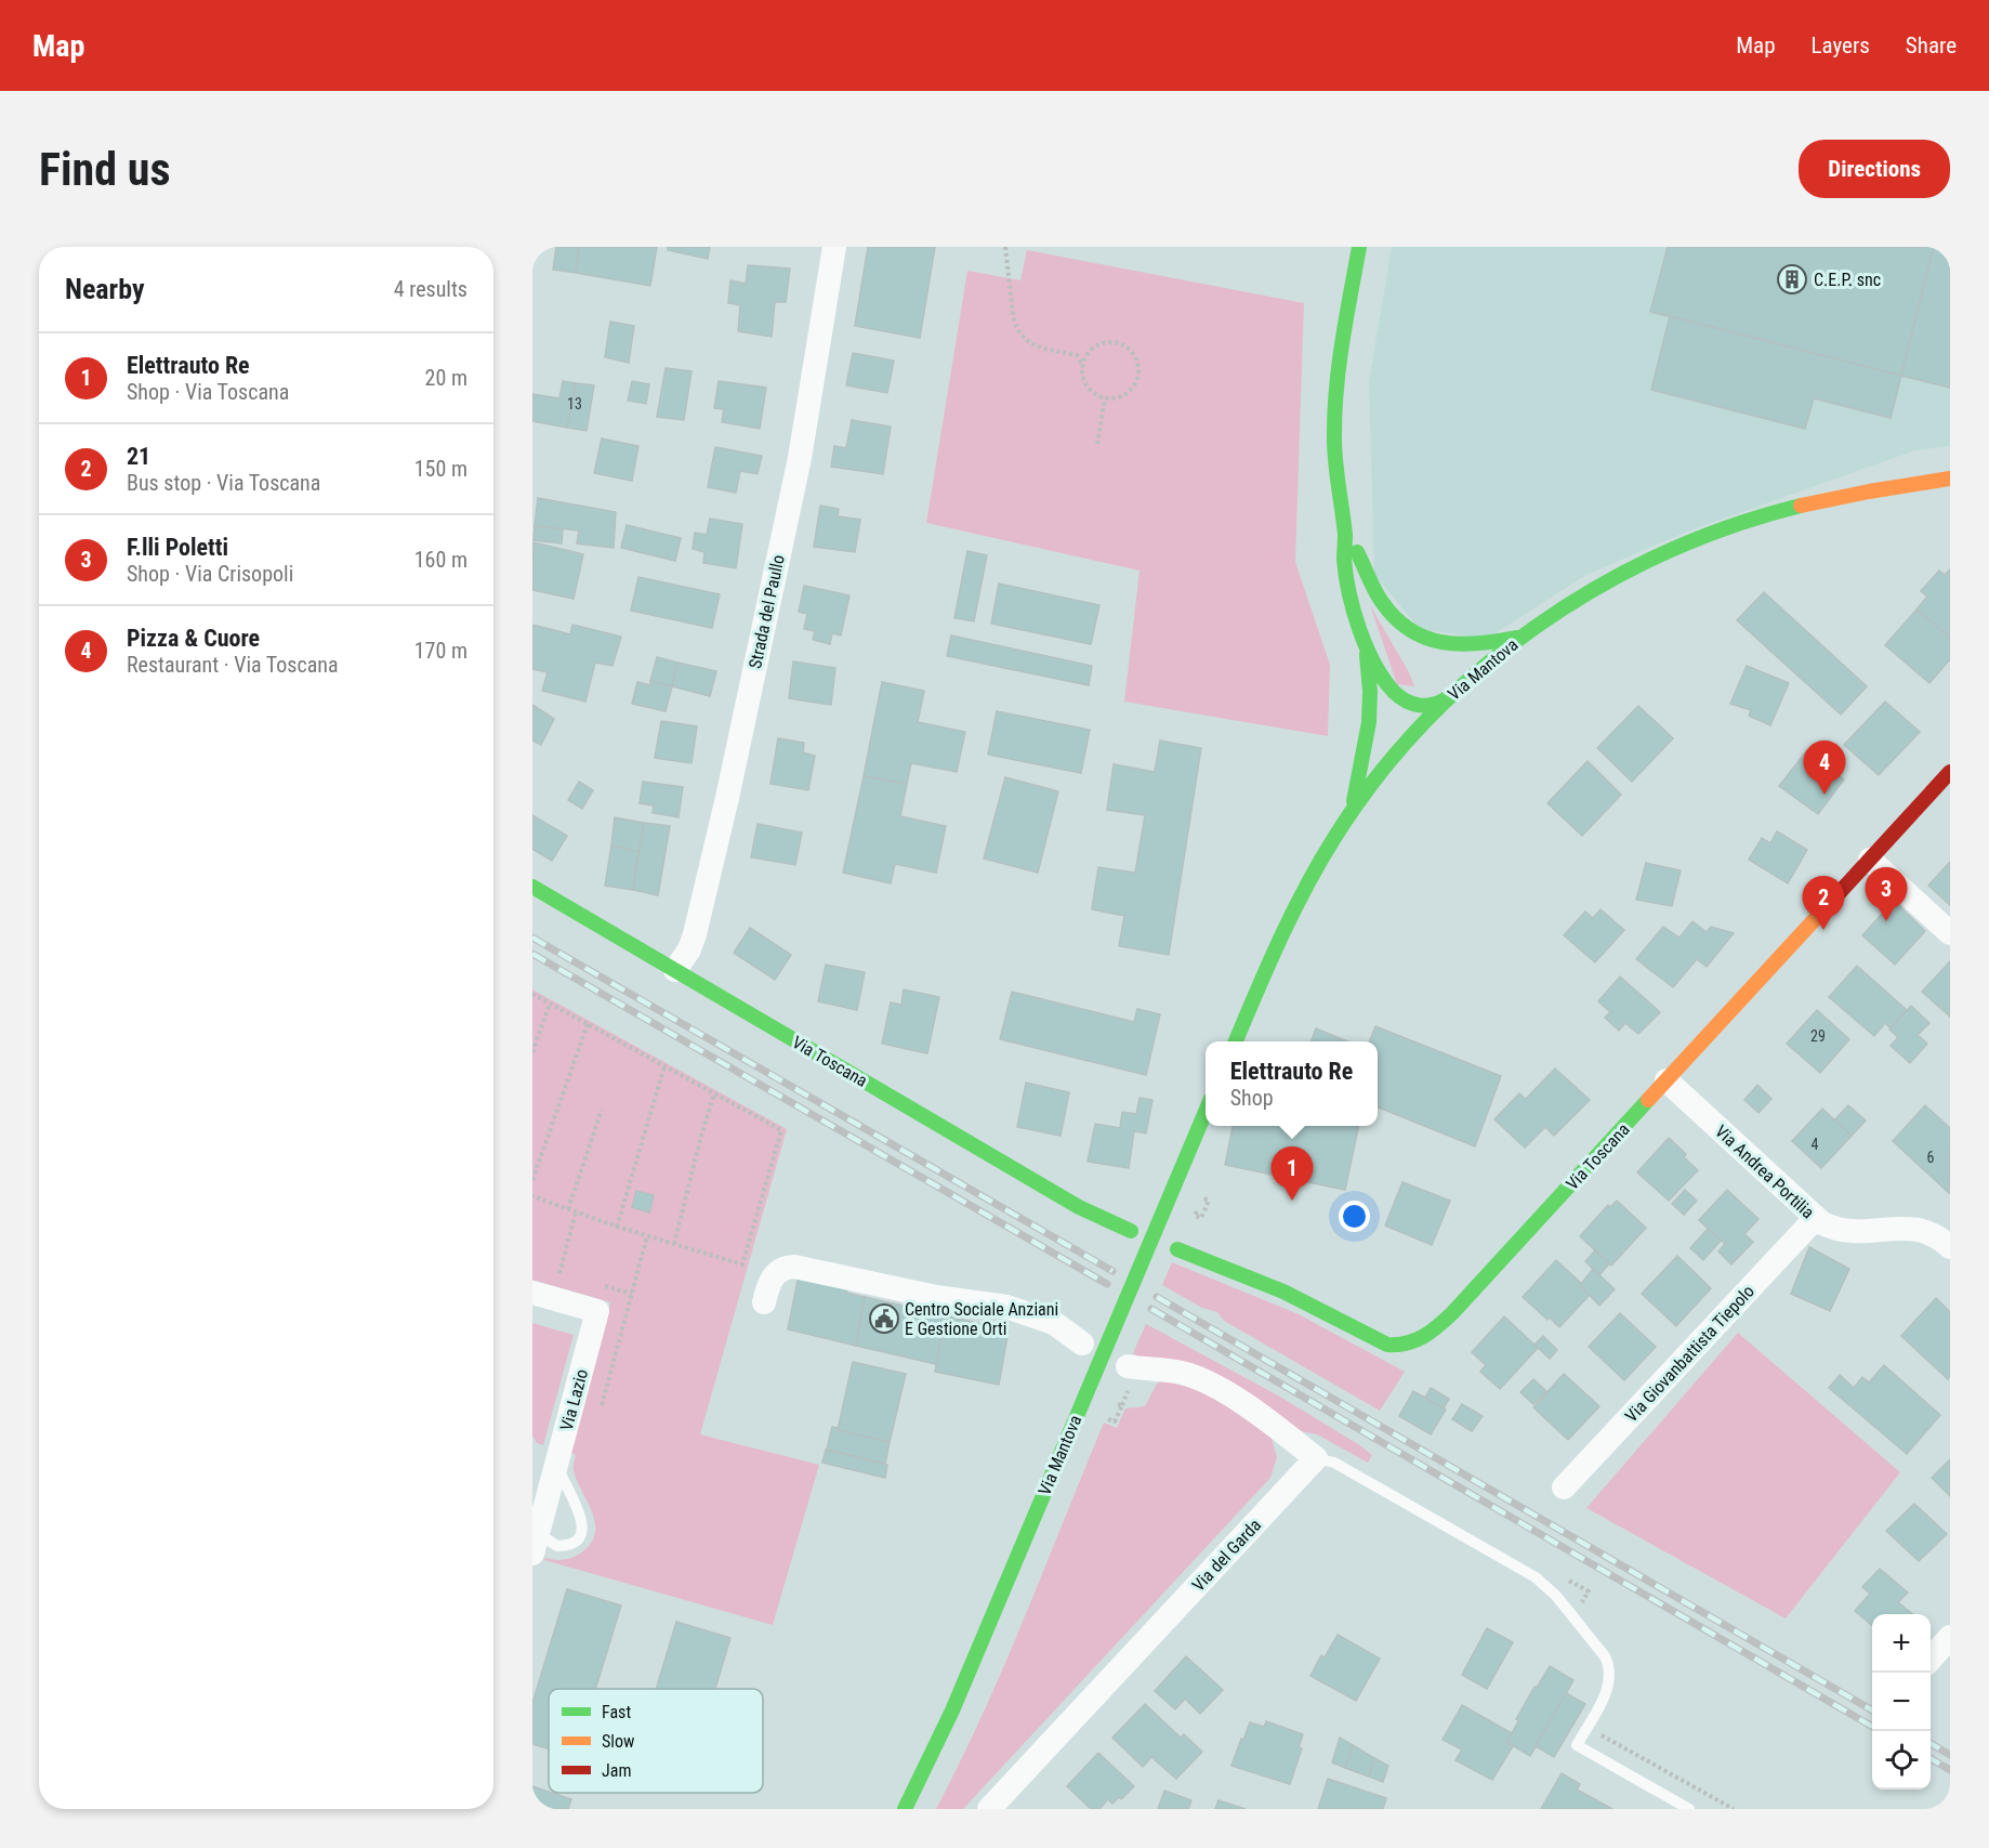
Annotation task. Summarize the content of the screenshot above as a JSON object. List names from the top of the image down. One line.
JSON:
{"streets":{"main road":["Via Mantova","Via Toscana"],"street":["Strada del Paullo","Via Andrea Portilia","Via Giovanbattista Tiepolo","Via Lazio","Via del Garda"]},"crossings":[["Strada del Paullo","Via Toscana"],["Via Toscana","Via Andrea Portilia"],["Via Andrea Portilia","Via Giovanbattista Tiepolo"]],"places":{"building":["C.E.P. snc"],"public building":["Centro Sociale Anziani E Gestione Orti"]},"house_numbers":["13","29","4","6"],"legend":["Fast","Slow","Jam"],"page":{"header":"Map","nav":["Map","Layers","Share"],"buttons":"Directions","title":"Find us","heading":["Nearby","4 results"],"list":[{"mark":"1","name":"Elettrauto Re","note":"Shop · Via Toscana","value":"20 m"},{"mark":"2","name":"21","note":"Bus stop · Via Toscana","value":"150 m"},{"mark":"3","name":"F.lli Poletti","note":"Shop · Via Crisopoli","value":"160 m"},{"mark":"4","name":"Pizza & Cuore","note":"Restaurant · Via Toscana","value":"170 m"}],"pins":["4","3","2","1"],"popup":["Elettrauto Re","Shop"],"map_buttons":["+","−"]}}
